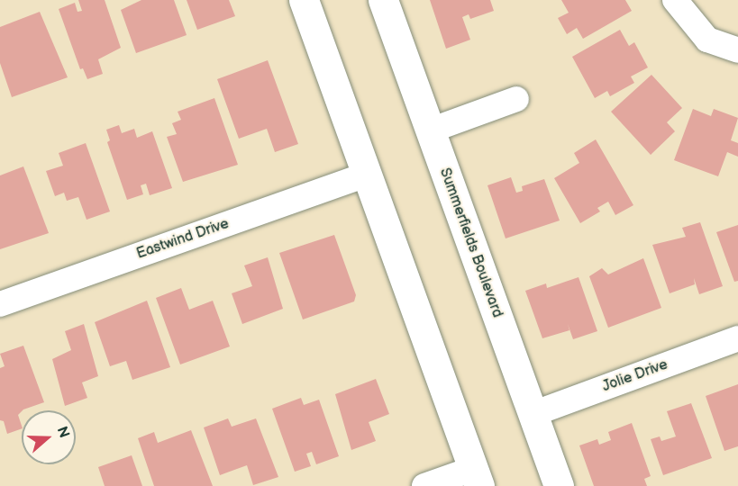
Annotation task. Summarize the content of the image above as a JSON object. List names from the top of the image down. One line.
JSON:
{"streets":{"street":["Eastwind Drive","Summerfields Boulevard","Jolie Drive"]},"crossings":[["Summerfields Boulevard","Jolie Drive"]],"north":"right"}
